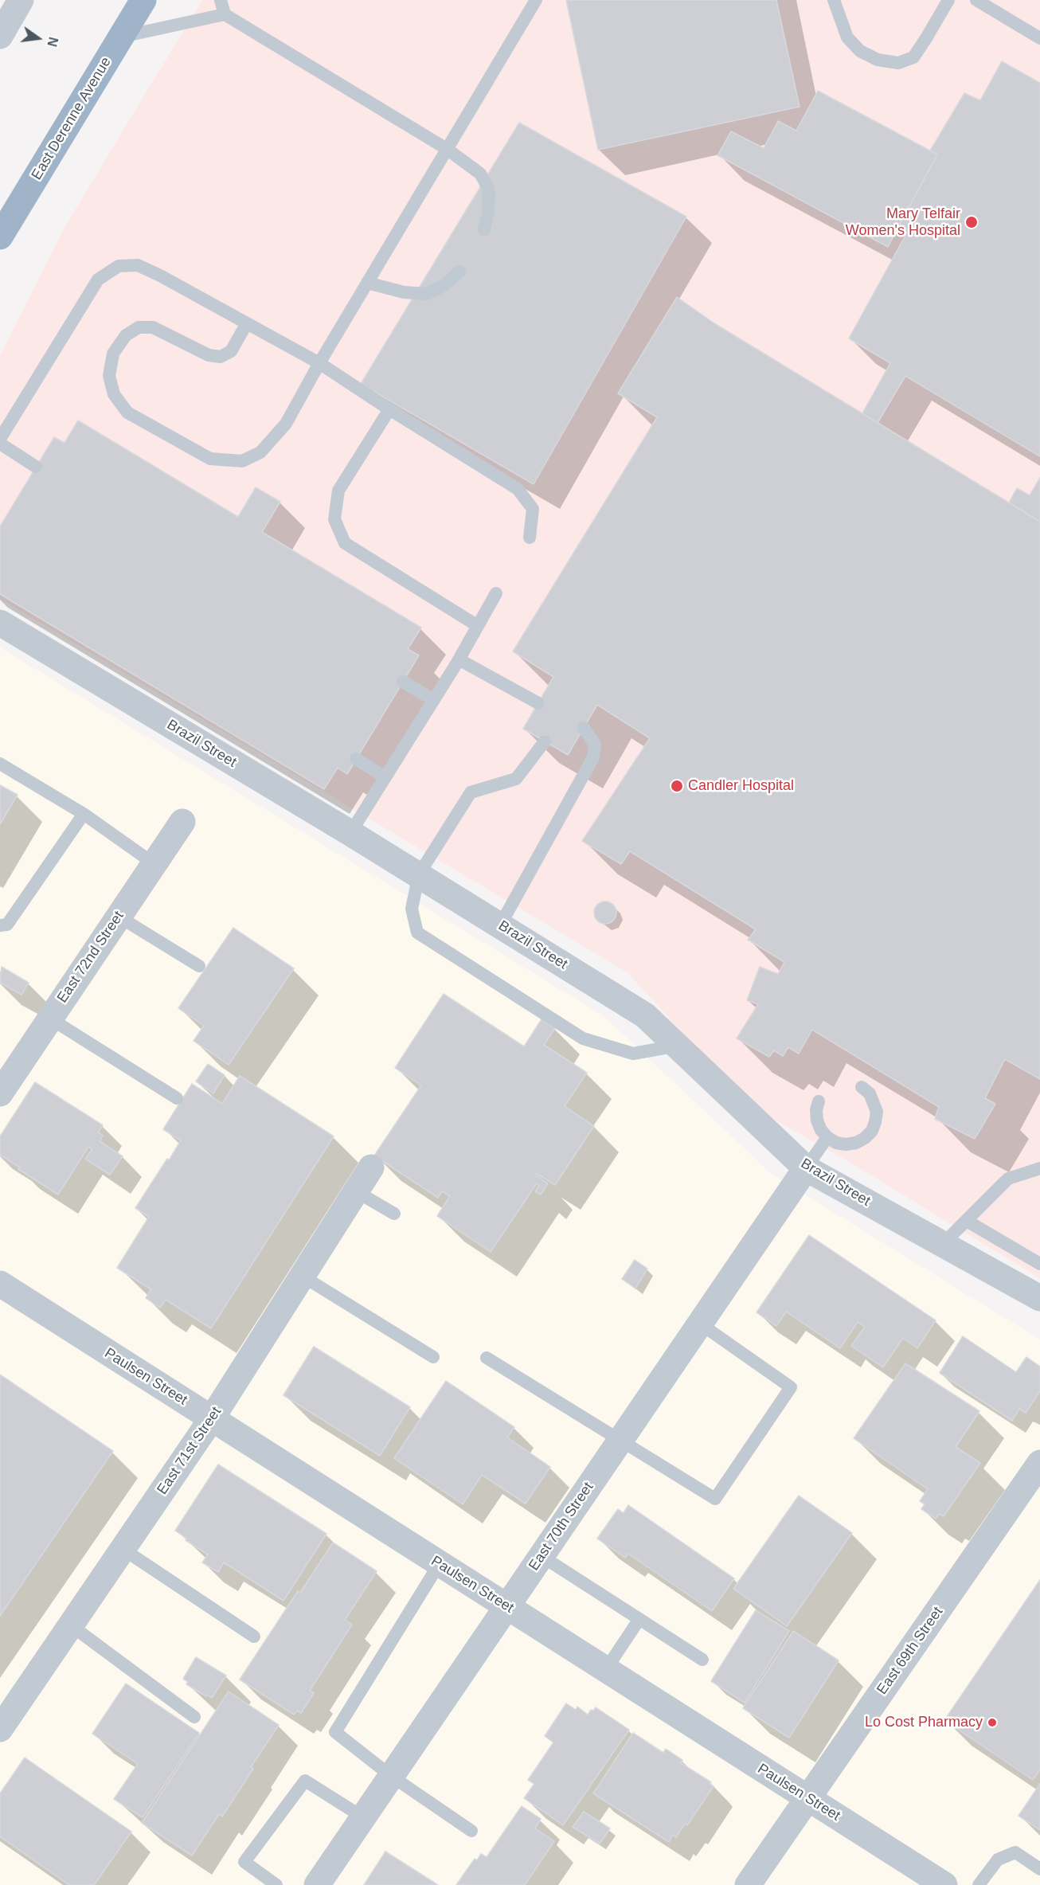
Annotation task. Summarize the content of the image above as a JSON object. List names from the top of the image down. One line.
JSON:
{"streets":{"highway":["East Derenne Avenue"],"street":["Brazil Street","East 72nd Street","Paulsen Street","East 71st Street","East 70th Street","East 69th Street"]},"crossings":[["Brazil Street","East 70th Street"],["Paulsen Street","East 71st Street"],["Paulsen Street","East 70th Street"],["Paulsen Street","East 69th Street"]],"places":["Mary Telfair Women's Hospital","Candler Hospital","Lo Cost Pharmacy"],"north":"right"}
